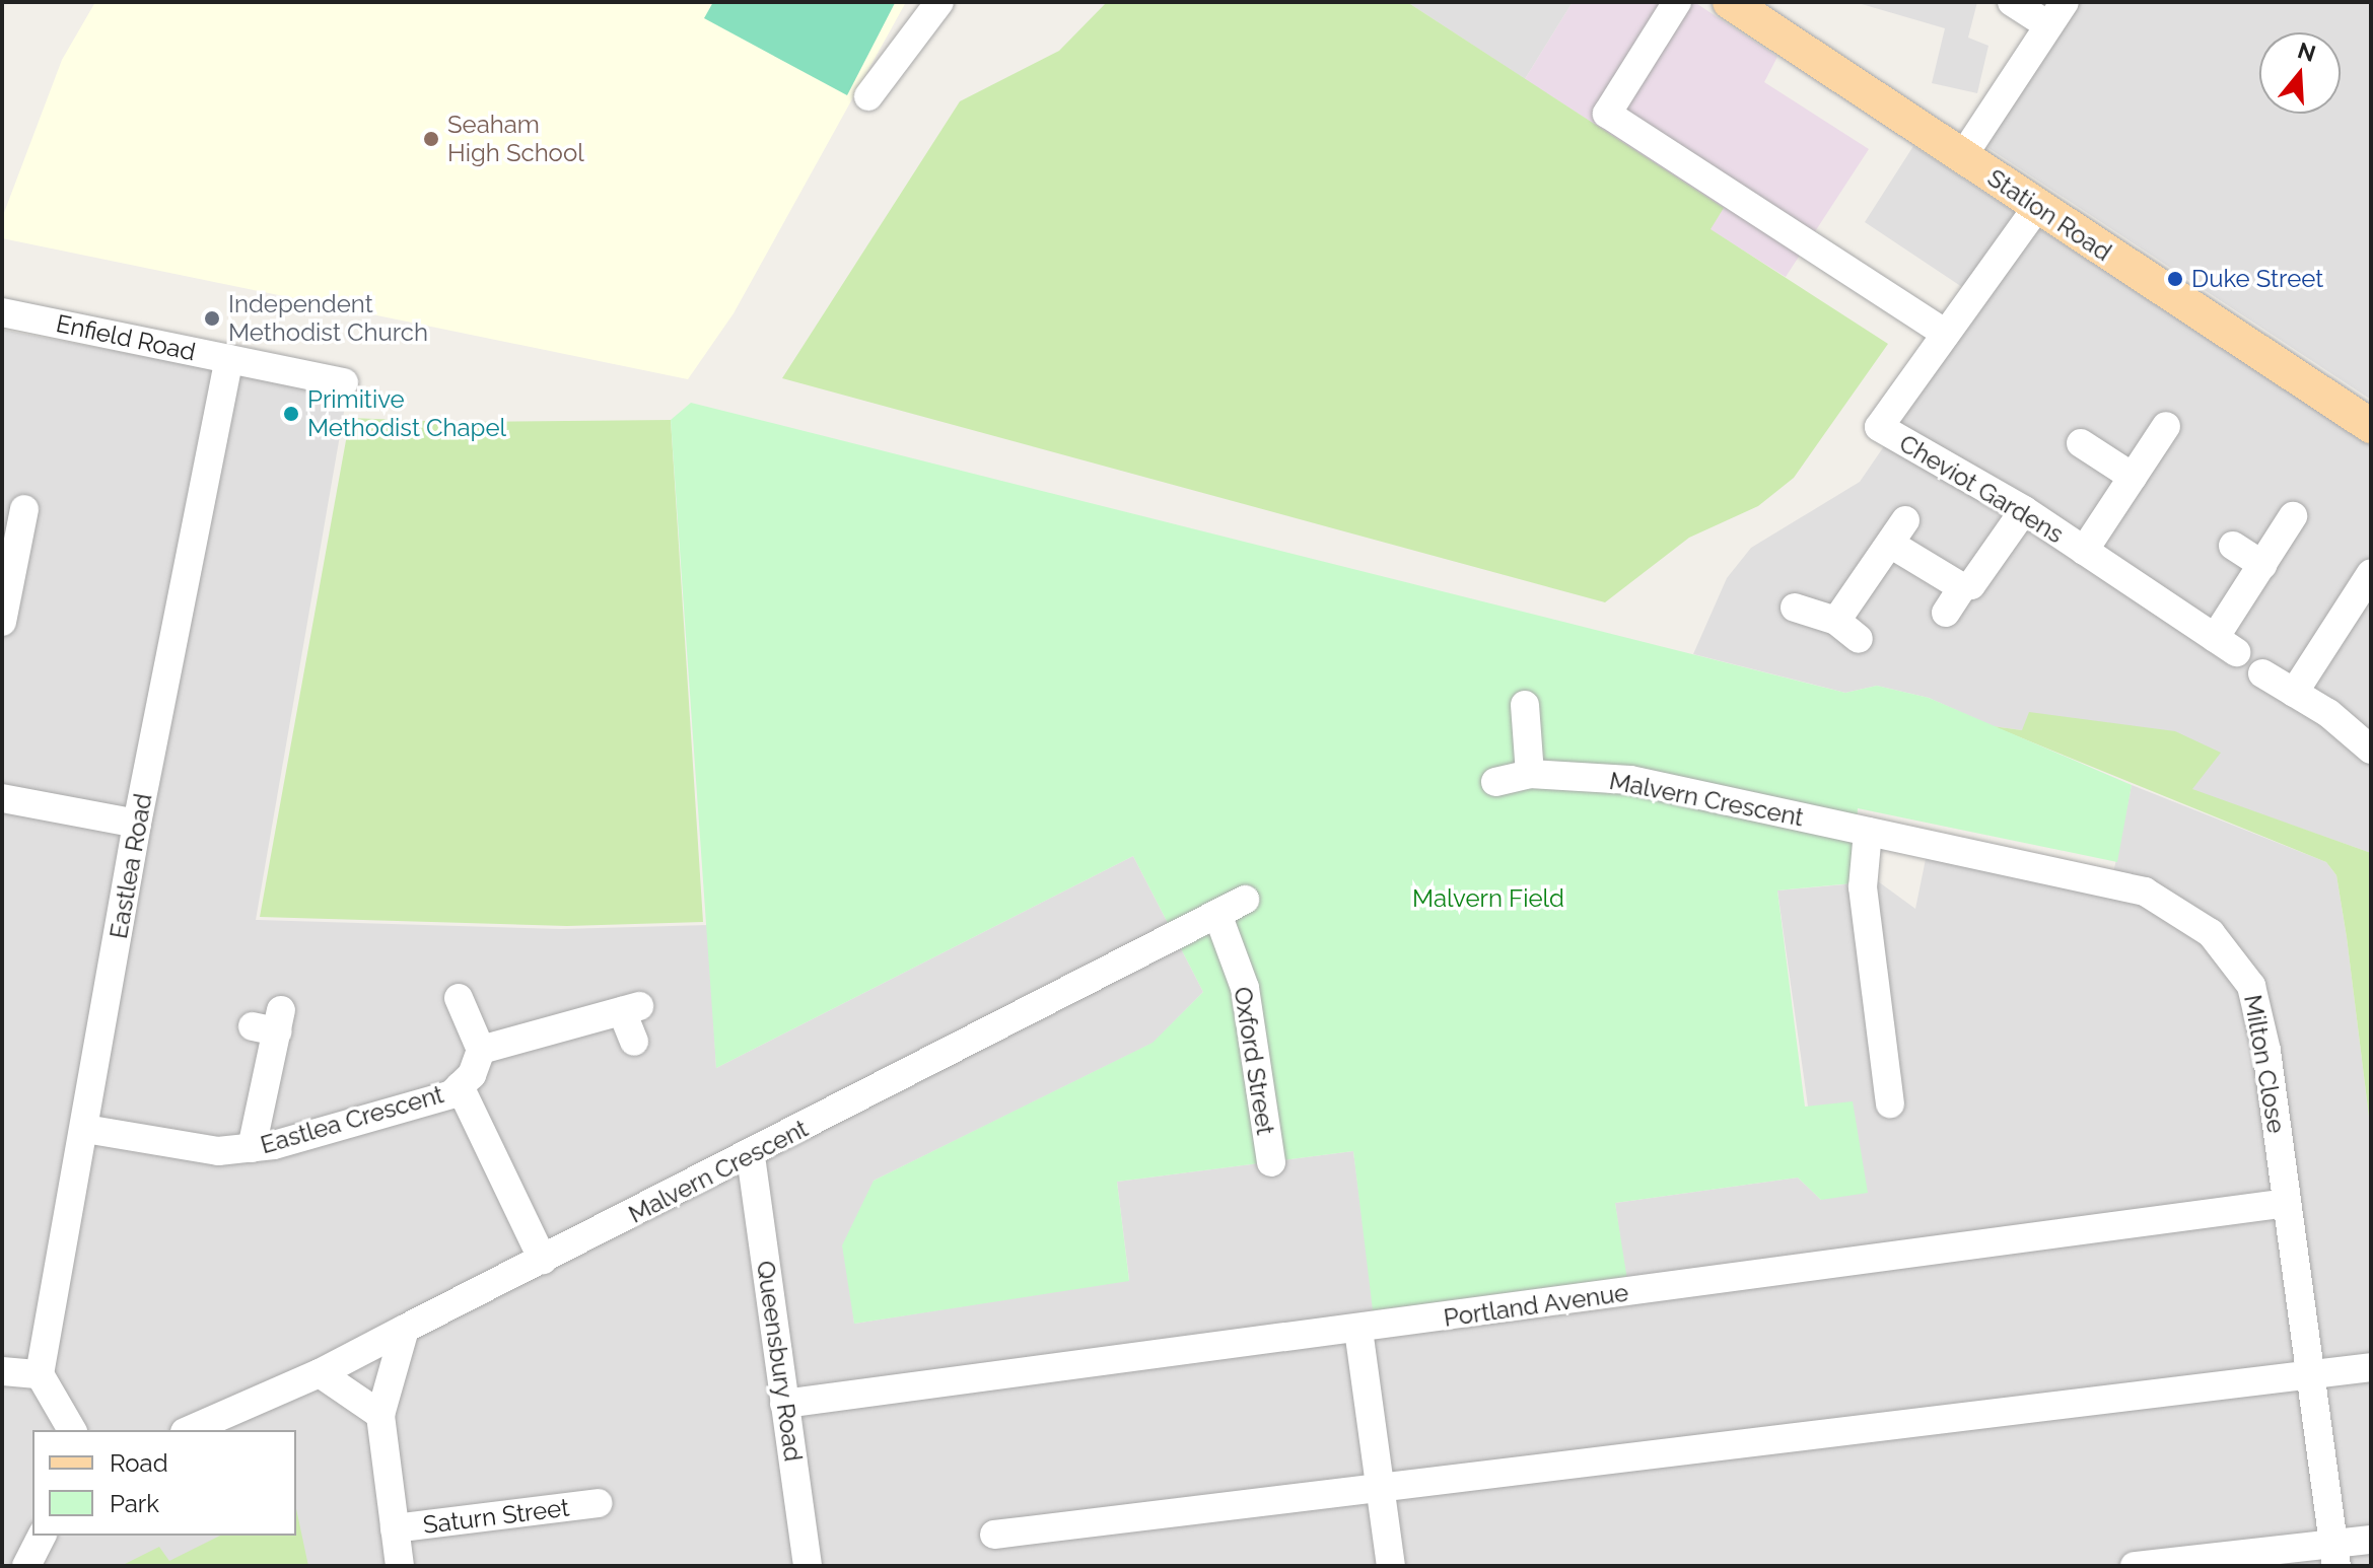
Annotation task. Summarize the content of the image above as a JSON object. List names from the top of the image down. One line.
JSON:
{"streets":{"main road":["Station Road"],"street":["Enfield Road","Cheviot Gardens","Malvern Crescent","Eastlea Road","Oxford Street","Milton Close","Eastlea Crescent","Portland Avenue","Queensbury Road","Saturn Street"]},"crossings":[["Enfield Road","Eastlea Road"],["Malvern Crescent","Oxford Street"],["Malvern Crescent","Milton Close"],["Malvern Crescent","Queensbury Road"],["Eastlea Road","Eastlea Crescent"],["Milton Close","Portland Avenue"],["Portland Avenue","Queensbury Road"]],"parks":["Malvern Field"],"places":["Seaham High School","Duke Street","Independent Methodist Church","Primitive Methodist Chapel"],"legend":["Road","Park"],"north":"top"}
